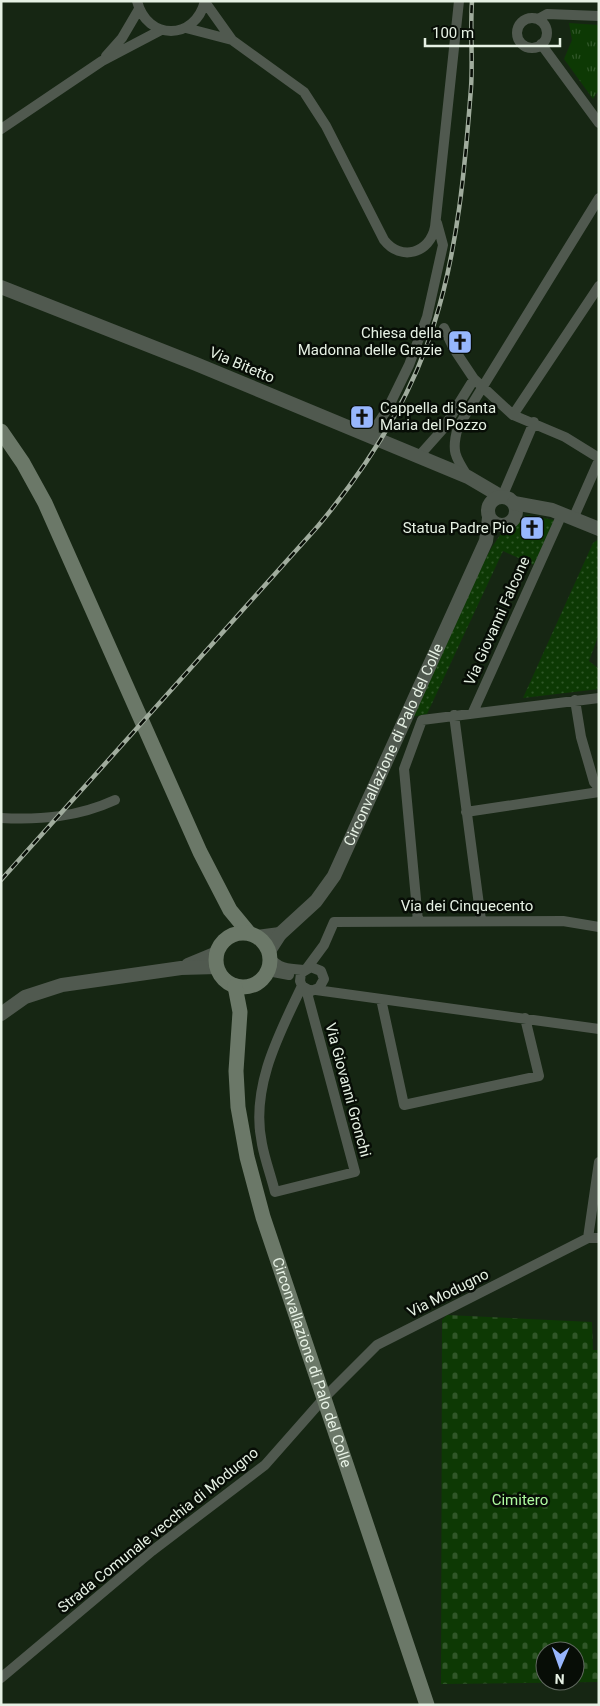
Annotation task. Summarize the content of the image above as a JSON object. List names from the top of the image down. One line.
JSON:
{"streets":{"main road":["Circonvallazione di Palo del Colle"],"street":["Via Bitetto","Via Giovanni Falcone","Via dei Cinquecento","Via Giovanni Gronchi","Via Modugno","Strada Comunale vecchia di Modugno"]},"crossings":[["Circonvallazione di Palo del Colle","Via Modugno"],["Circonvallazione di Palo del Colle","Strada Comunale vecchia di Modugno"],["Via dei Cinquecento","Via Giovanni Gronchi"],["Via Modugno","Strada Comunale vecchia di Modugno"]],"parks":["Cimitero"],"places":{"church":["Chiesa della Madonna delle Grazie","Cappella di Santa Maria del Pozzo","Statua Padre Pio"]},"scale_bar":"100 m","north":"bottom"}
